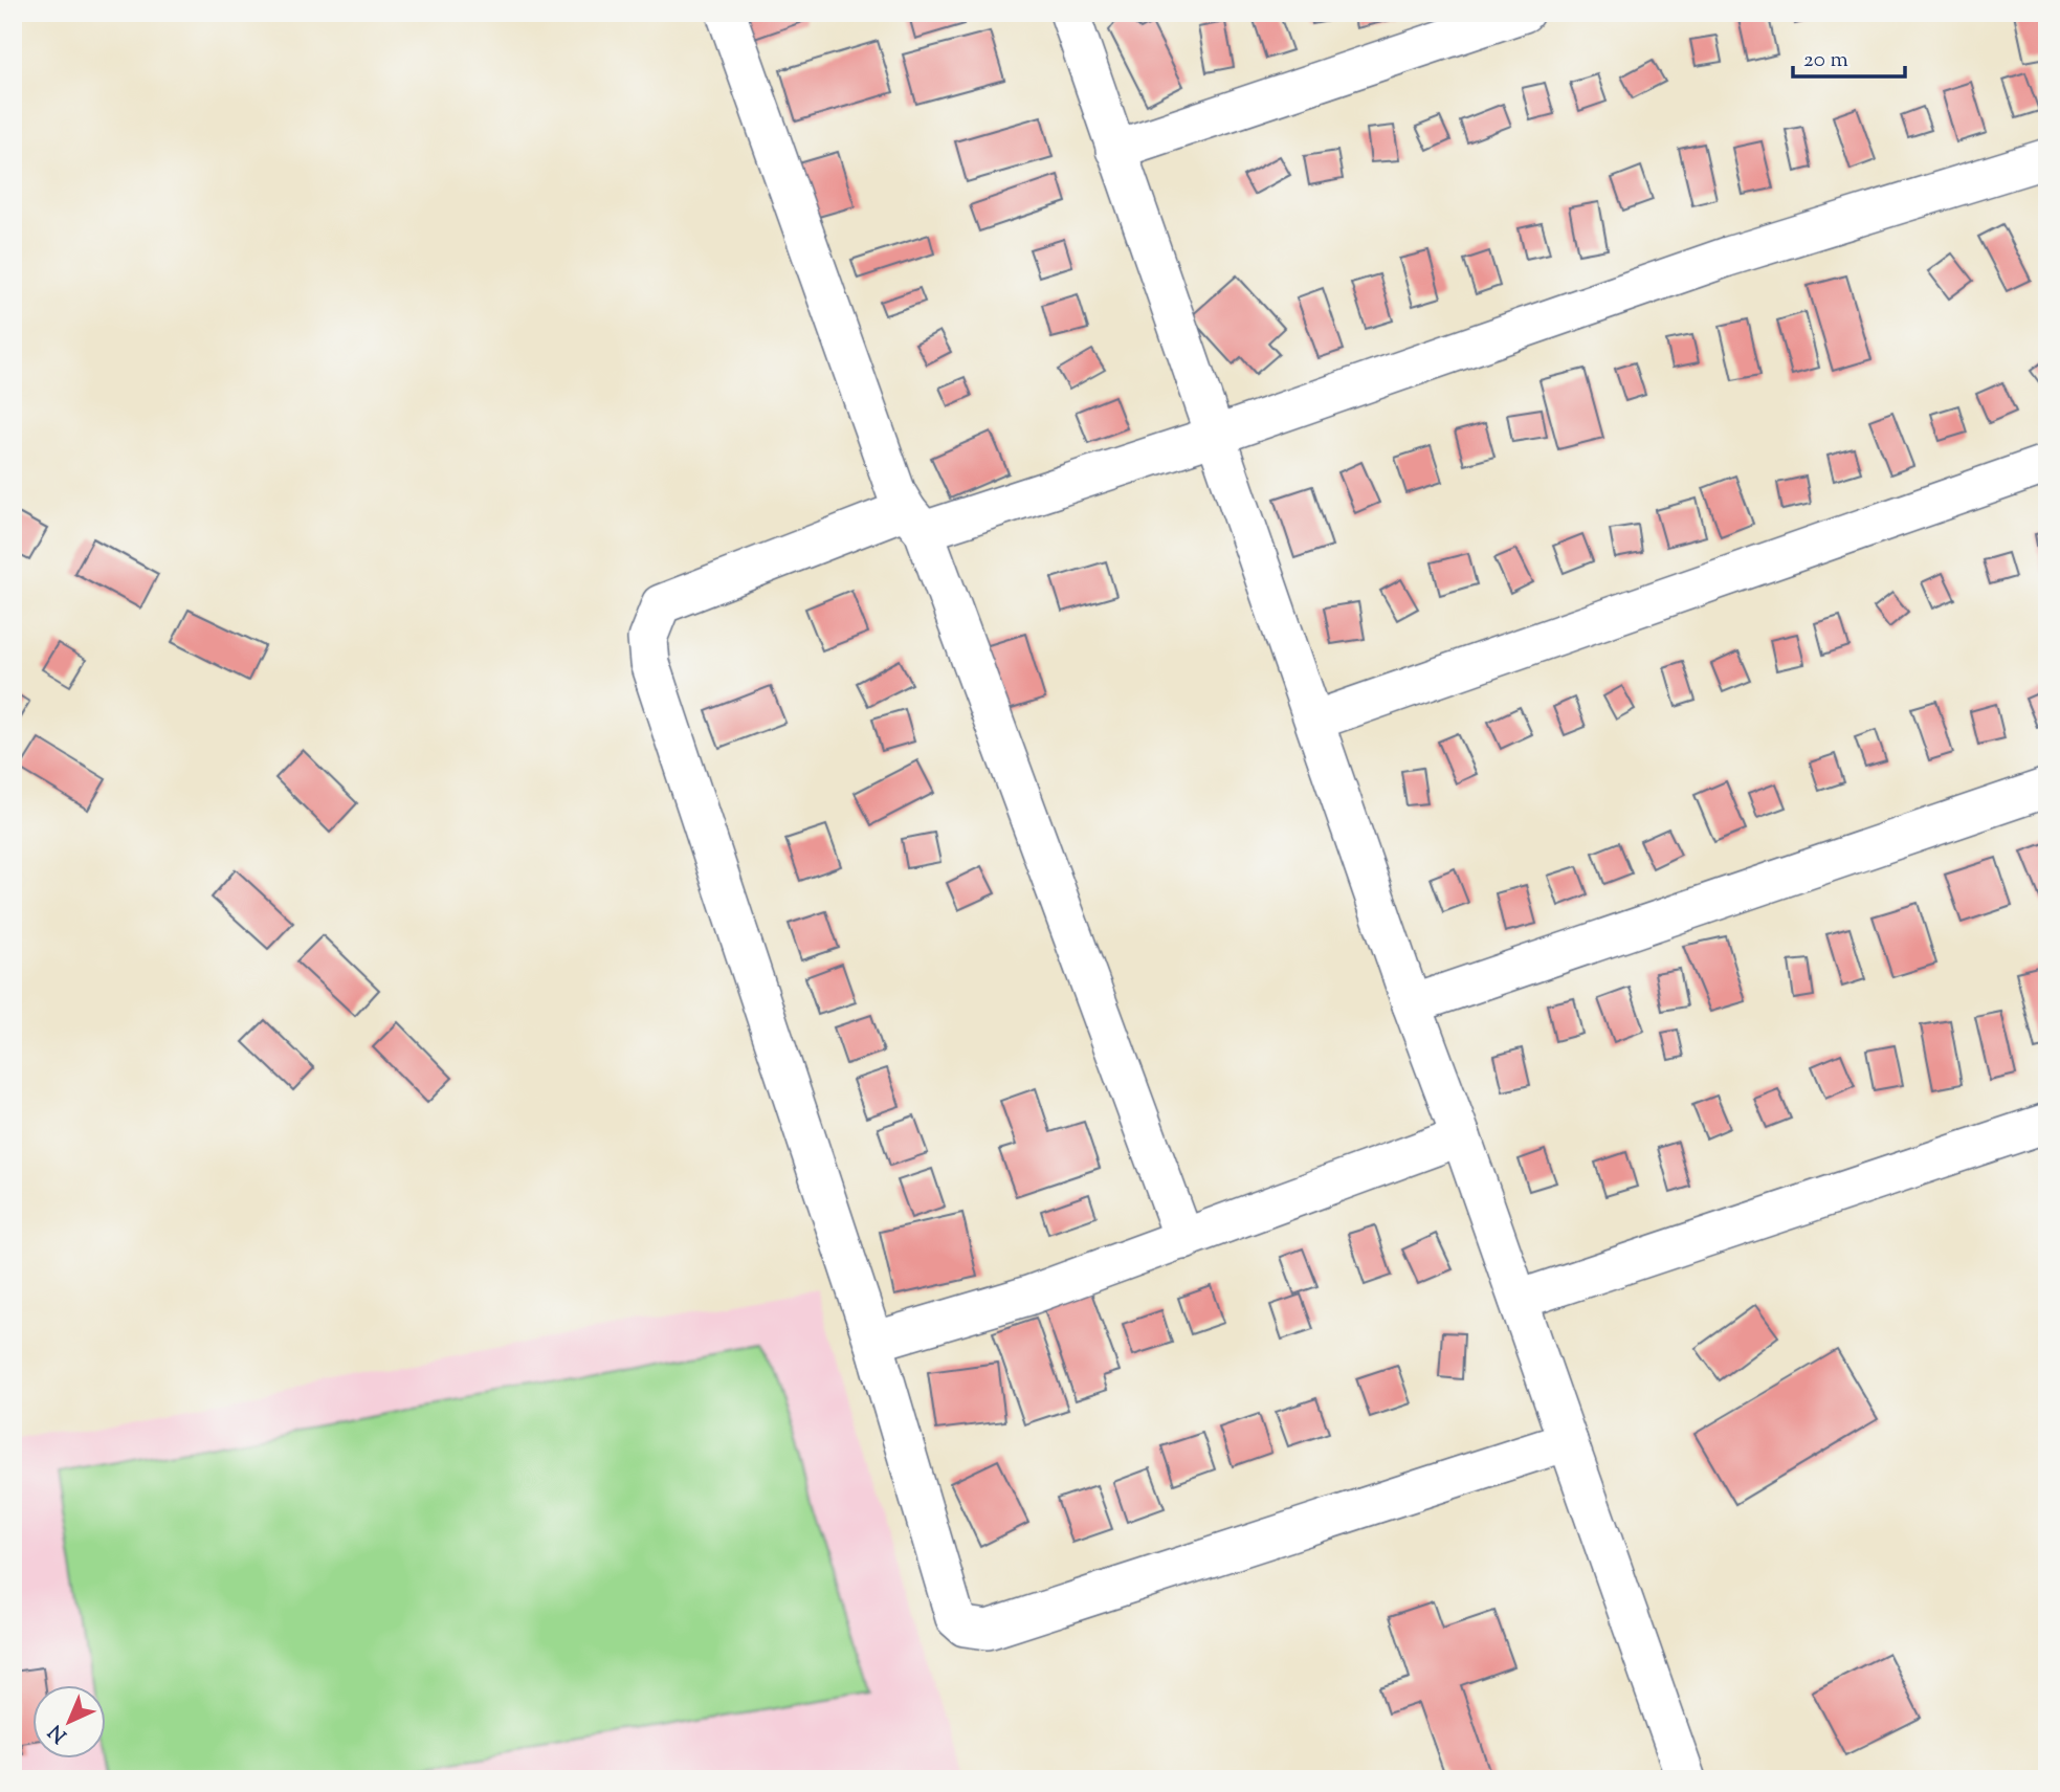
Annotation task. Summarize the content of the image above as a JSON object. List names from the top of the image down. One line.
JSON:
{"scale_bar":"20 m","north":"bottom left"}
